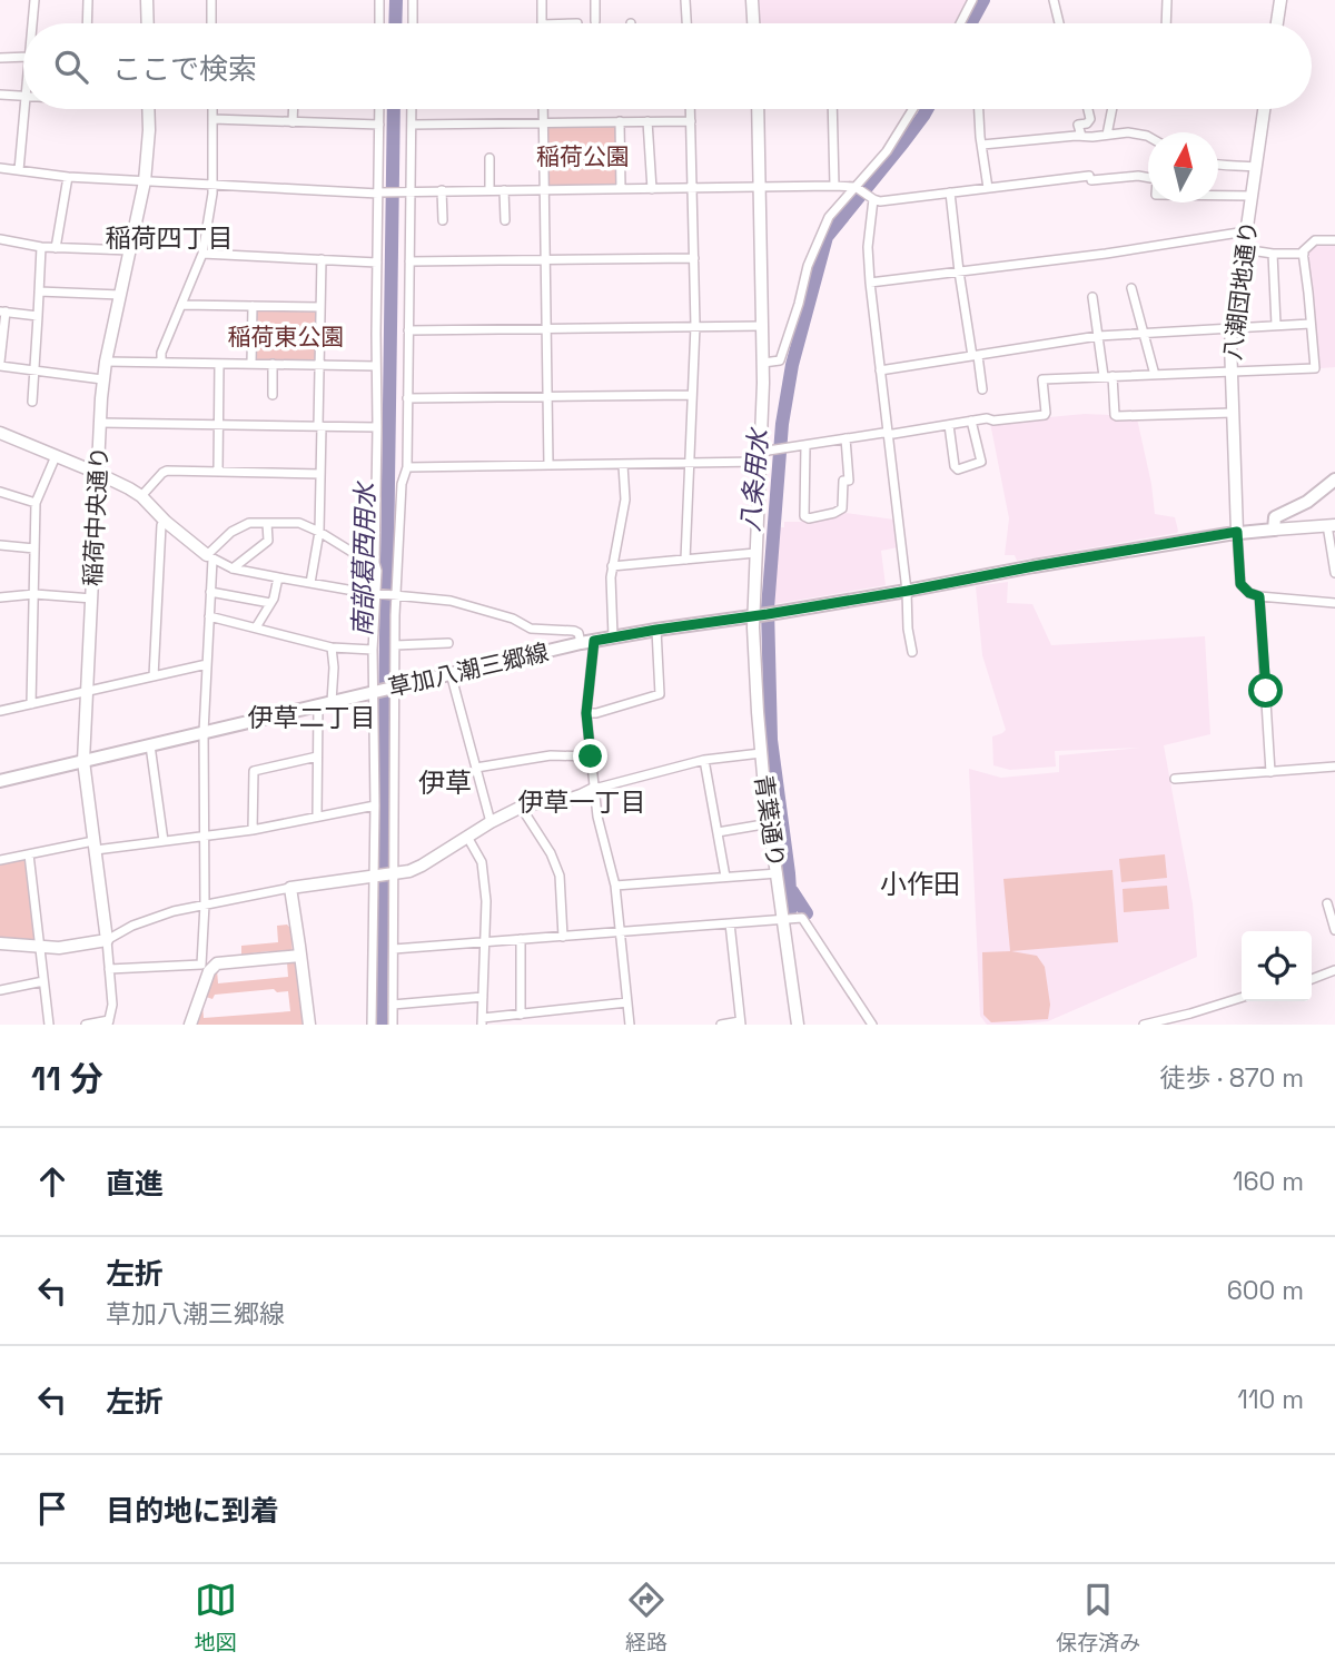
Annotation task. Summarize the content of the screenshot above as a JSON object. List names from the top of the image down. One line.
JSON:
{"streets":{"main road":["草加八潮三郷線"],"street":["八潮団地通り","稲荷中央通り","青葉通り"]},"crossings":[["八潮団地通り","草加八潮三郷線"],["稲荷中央通り","草加八潮三郷線"],["草加八潮三郷線","青葉通り"]],"districts":["稲荷四丁目","伊草二丁目","伊草","伊草一丁目","小作田"],"water":["八条用水","南部葛西用水"],"parks":["稲荷公園","稲荷東公園"],"north":"top","page":{"search":"ここで検索","heading":["11 分","徒歩 · 870 m"],"list":[["直進","160 m"],["左折","草加八潮三郷線","600 m"],["左折","110 m"],"目的地に到着"],"nav":["地図","経路","保存済み"]}}
